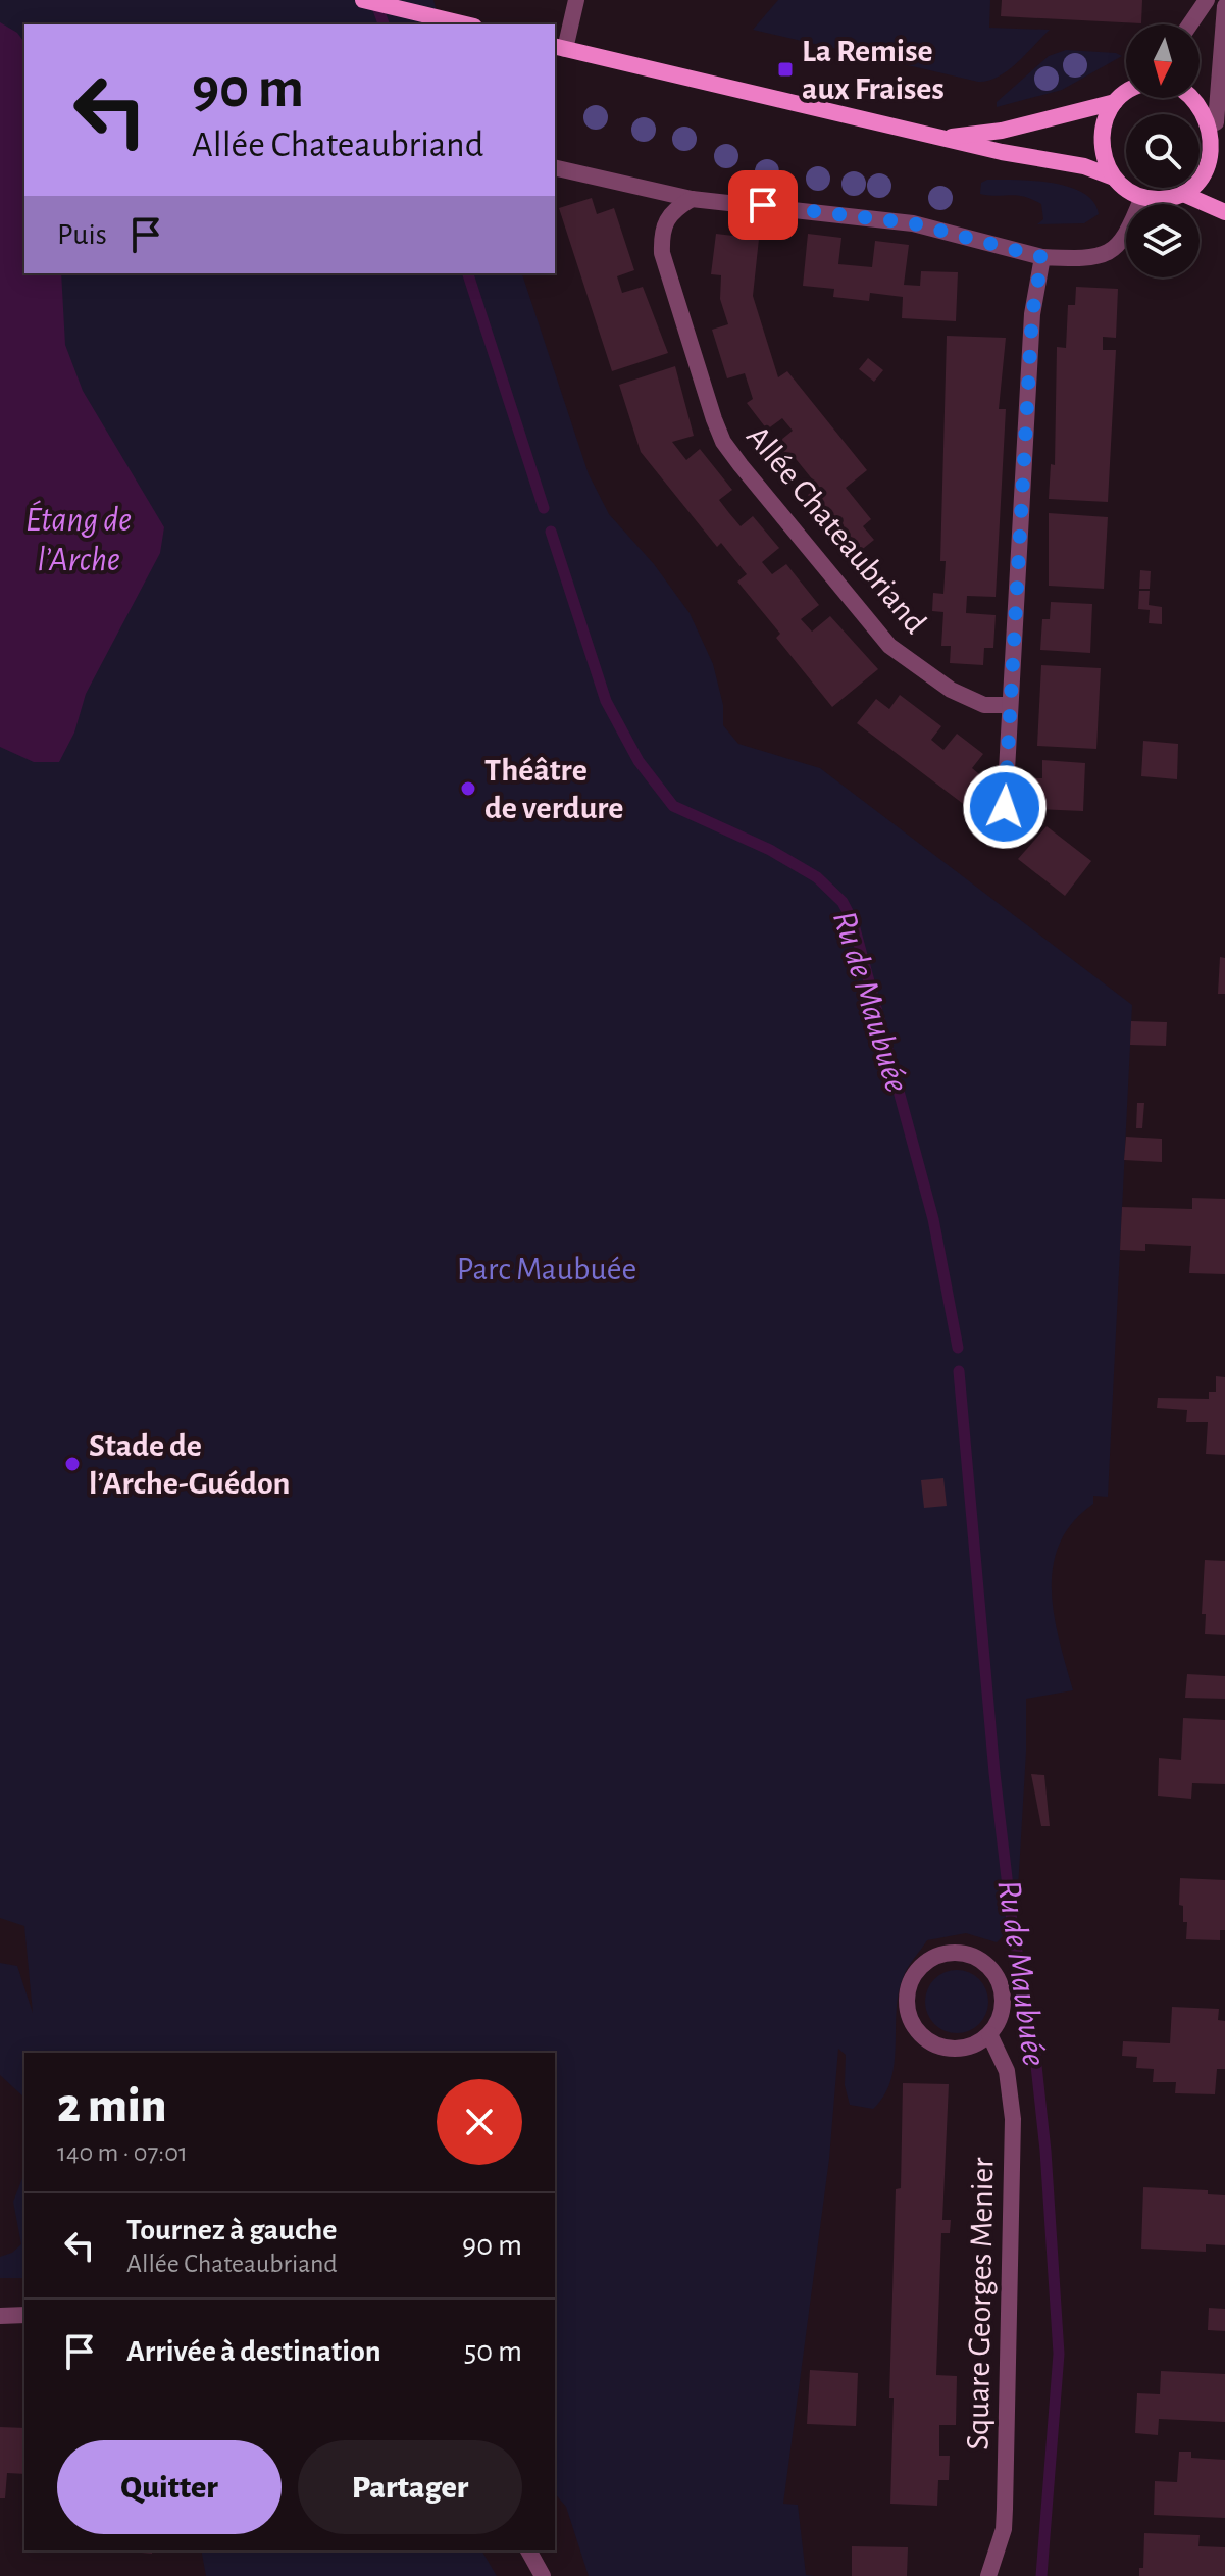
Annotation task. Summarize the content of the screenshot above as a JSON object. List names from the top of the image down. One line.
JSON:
{"streets":{"street":["Allée Chateaubriand","Square Georges Menier"]},"water":["Étang de l’Arche","Ru de Maubuée"],"parks":["Parc Maubuée"],"places":{"transit":["La Remise aux Fraises"],"other":["Théâtre de verdure","Stade de l’Arche-Guédon"]},"north":"bottom","page":{"turn":["90 m","Allée Chateaubriand"],"then":"Puis","heading":["2 min","140 m · 07:01"],"list":[{"name":"Tournez à gauche","note":"Allée Chateaubriand","value":"90 m"},{"name":"Arrivée à destination","value":"50 m"}],"buttons":["Quitter","Partager"]}}
